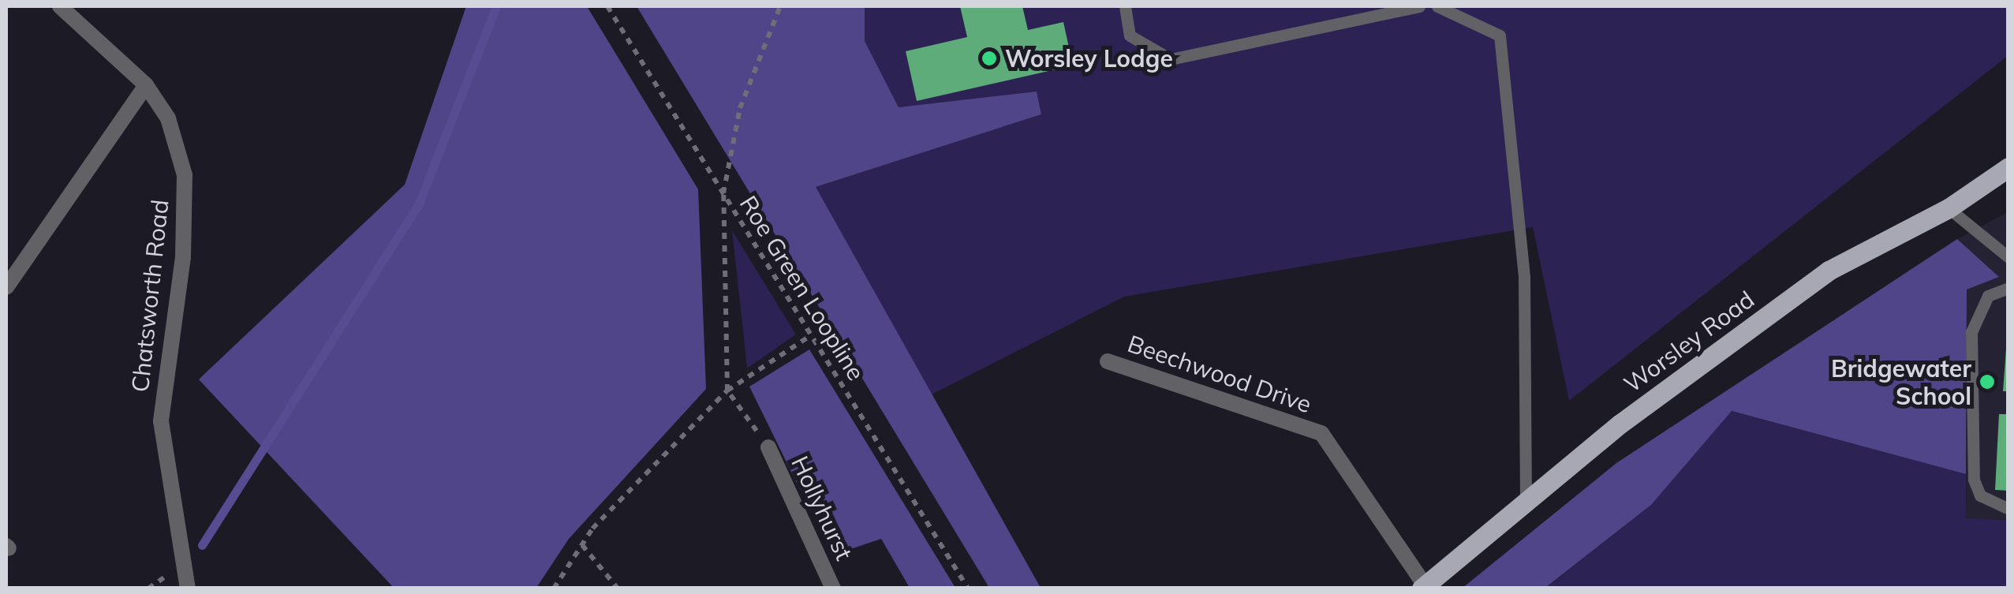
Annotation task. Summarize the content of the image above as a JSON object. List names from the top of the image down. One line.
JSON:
{"streets":{"main road":["Worsley Road"],"street":["Chatsworth Road","Beechwood Drive","Hollyhurst"],"path":["Roe Green Loopline"]},"crossings":[["Worsley Road","Beechwood Drive"]],"places":["Worsley Lodge","Bridgewater School"]}
